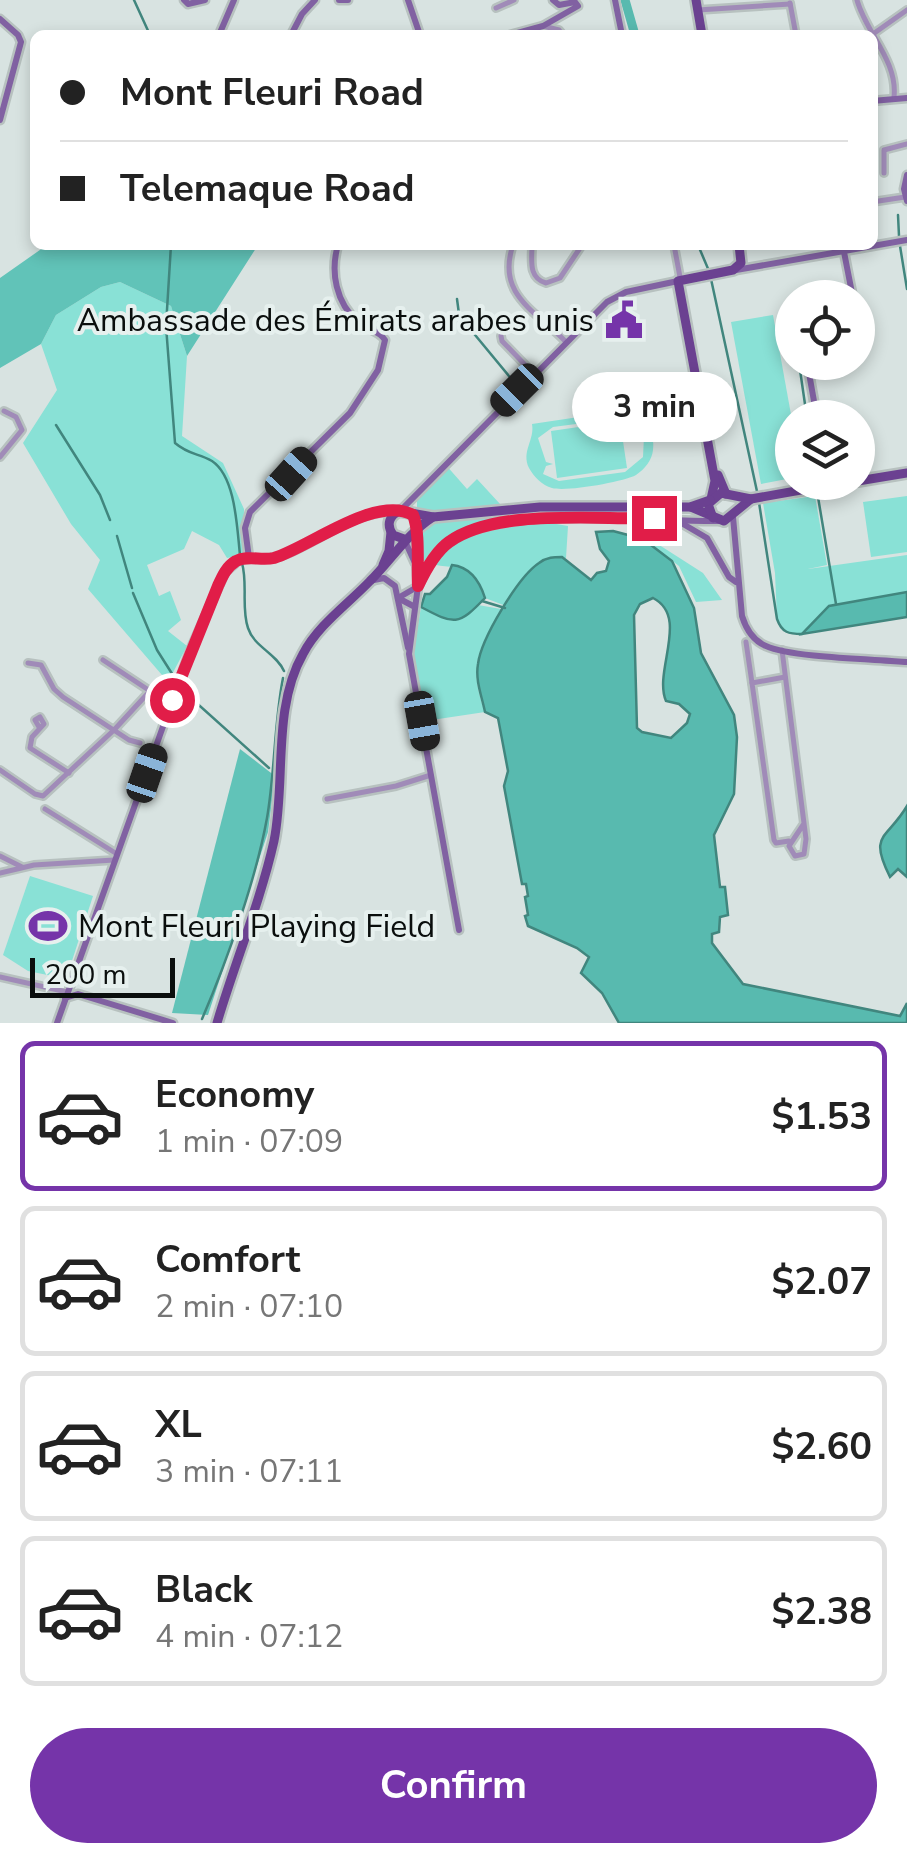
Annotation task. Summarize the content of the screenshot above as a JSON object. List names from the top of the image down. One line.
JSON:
{"places":{"public building":["Ambassade des Émirats arabes unis"],"sports":["Mont Fleuri Playing Field"]},"scale_bar":"200 m","page":{"banner":["Mont Fleuri Road","Telemaque Road"],"bubble":"3 min","scale":"200 m","list":[{"name":"Economy","note":"1 min · 07:09","value":"$1.53"},{"name":"Comfort","note":"2 min · 07:10","value":"$2.07"},{"name":"XL","note":"3 min · 07:11","value":"$2.60"},{"name":"Black","note":"4 min · 07:12","value":"$2.38"}],"buttons":"Confirm"}}
